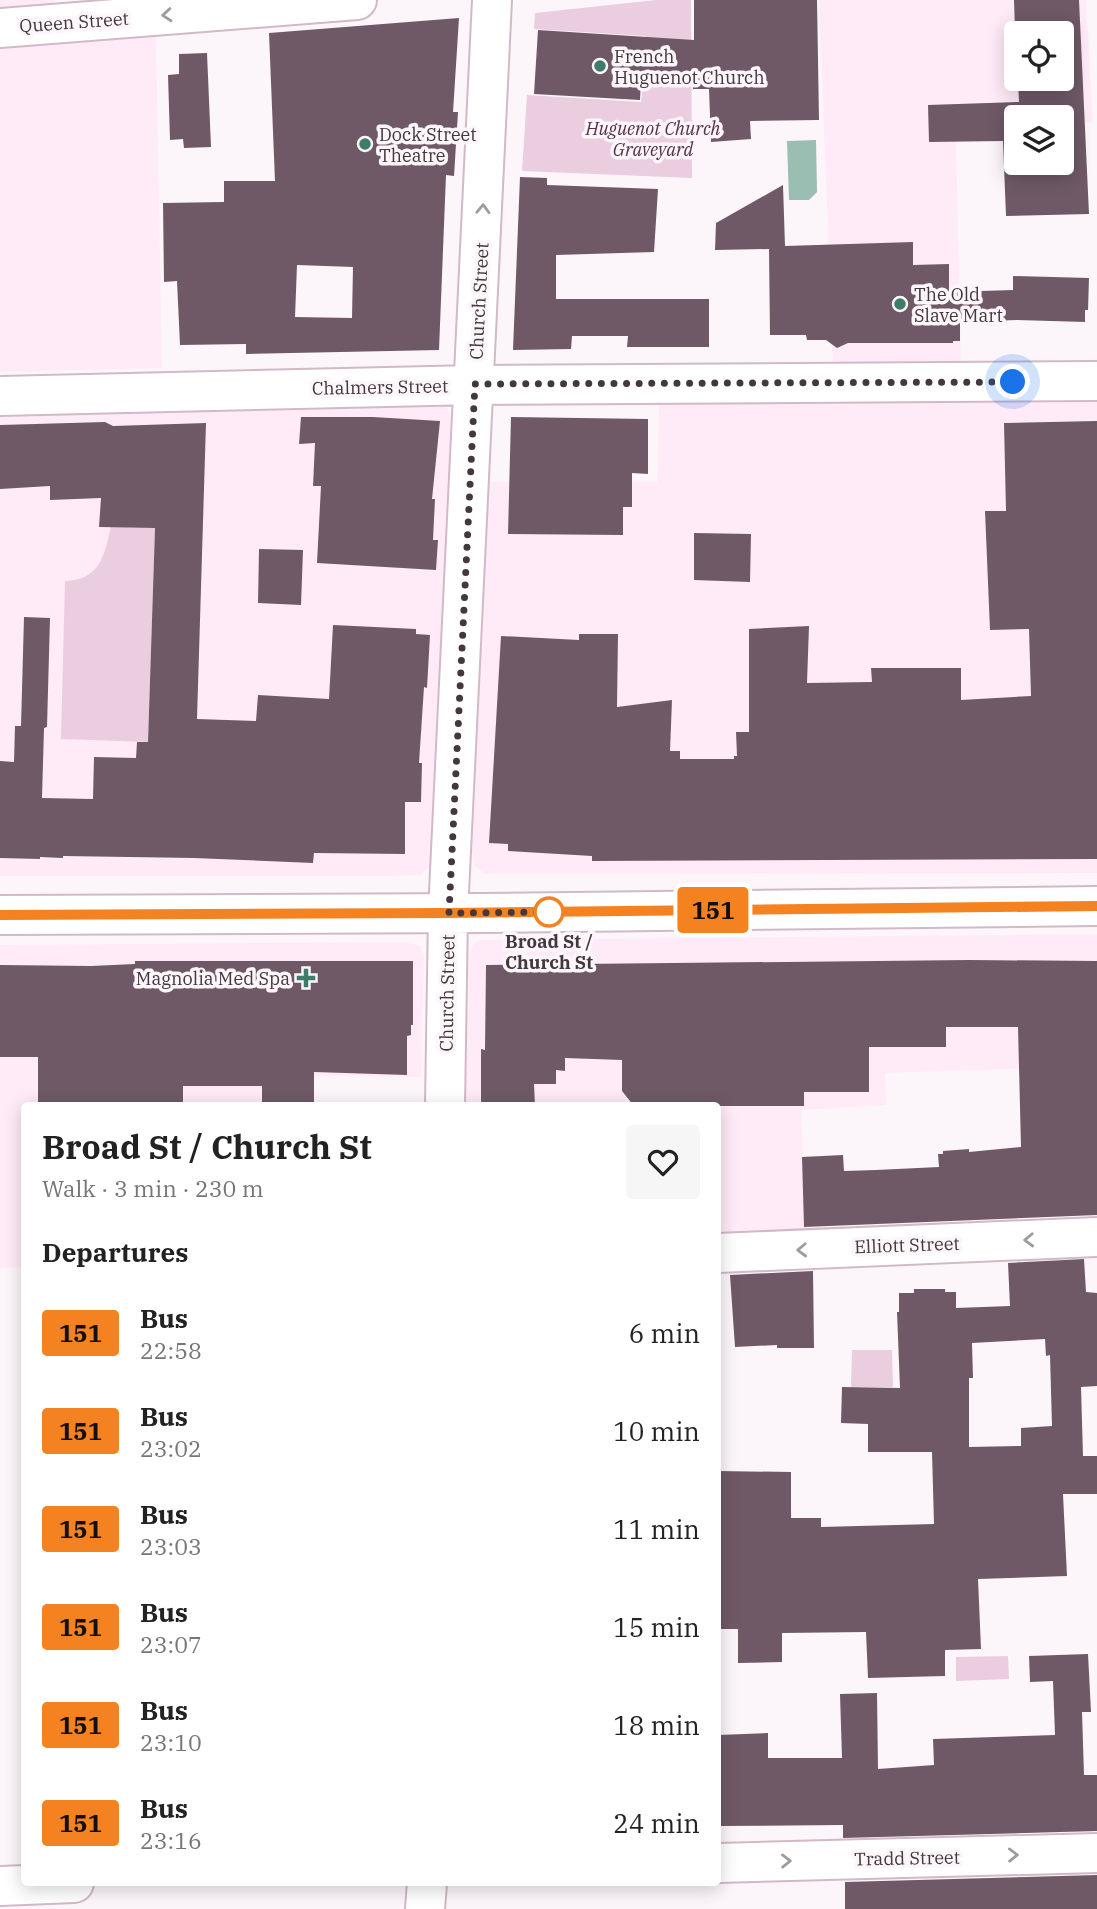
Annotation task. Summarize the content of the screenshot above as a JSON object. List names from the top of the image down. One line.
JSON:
{"streets":{"street":["Queen Street","Church Street","Chalmers Street","Elliott Street","Tradd Street"]},"crossings":[["Church Street","Chalmers Street"]],"one_way":["Queen Street","Tradd Street"],"parks":["Huguenot Church Graveyard"],"places":{"other":["French Huguenot Church","Dock Street Theatre","The Old Slave Mart","Broad St / Church St"],"health":["Magnolia Med Spa"]},"lines":["bus line 151"],"page":{"on_map":"151","heading":[["Broad St / Church St","Walk · 3 min · 230 m"],"Departures"],"list":[{"mark":"151","name":"Bus","note":"22:58","value":"6 min"},{"mark":"151","name":"Bus","note":"23:02","value":"10 min"},{"mark":"151","name":"Bus","note":"23:03","value":"11 min"},{"mark":"151","name":"Bus","note":"23:07","value":"15 min"},{"mark":"151","name":"Bus","note":"23:10","value":"18 min"},{"mark":"151","name":"Bus","note":"23:16","value":"24 min"}]}}
